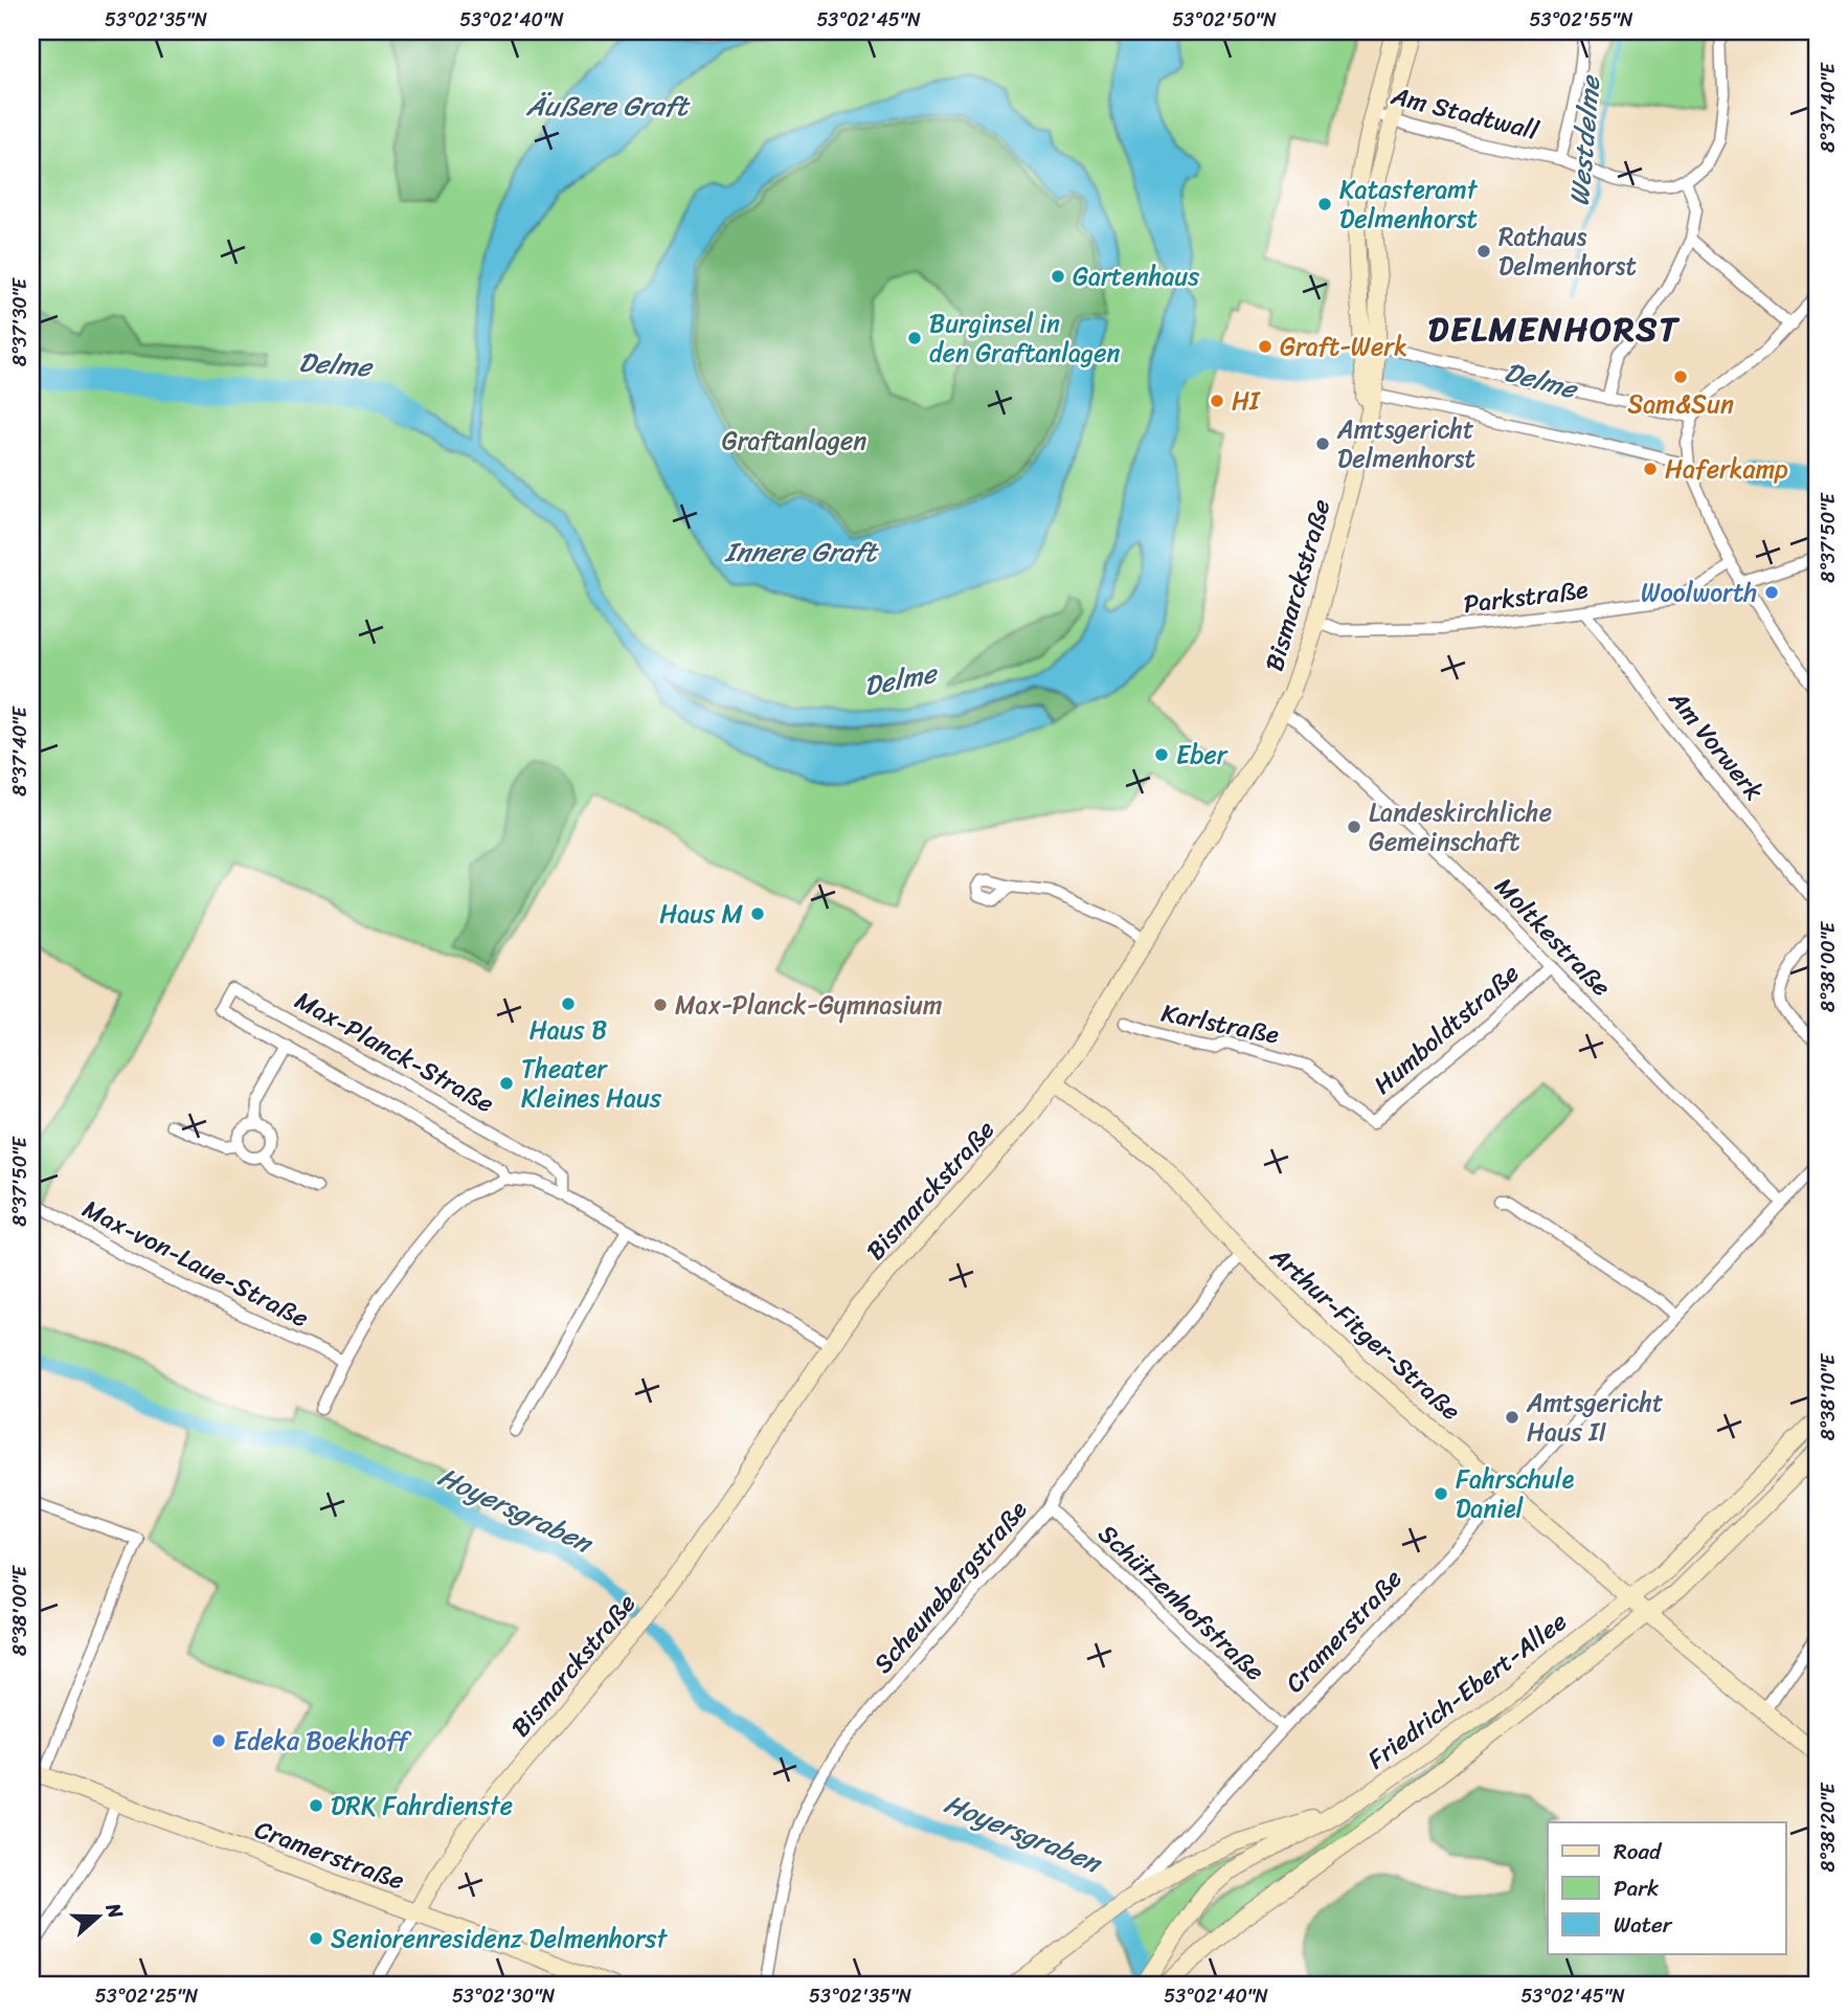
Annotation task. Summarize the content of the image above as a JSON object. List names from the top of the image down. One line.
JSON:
{"streets":{"main road":["Bismarckstraße","Arthur-Fitger-Straße","Cramerstraße","Friedrich-Ebert-Allee"],"street":["Am Stadtwall","Parkstraße","Am Vorwerk","Moltkestraße","Karlstraße","Humboldtstraße","Max-Planck-Straße","Max-von-Laue-Straße","Scheunebergstraße","Schützenhofstraße"]},"crossings":[["Bismarckstraße","Parkstraße"],["Bismarckstraße","Moltkestraße"],["Bismarckstraße","Arthur-Fitger-Straße"],["Bismarckstraße","Cramerstraße"],["Parkstraße","Am Vorwerk"],["Moltkestraße","Humboldtstraße"],["Moltkestraße","Cramerstraße"],["Karlstraße","Humboldtstraße"],["Arthur-Fitger-Straße","Scheunebergstraße"],["Arthur-Fitger-Straße","Cramerstraße"],["Arthur-Fitger-Straße","Friedrich-Ebert-Allee"],["Scheunebergstraße","Schützenhofstraße"],["Schützenhofstraße","Cramerstraße"]],"districts":["DELMENHORST"],"water":["Äußere Graft","Westdelme","Delme","Innere Graft","Hoyersgraben"],"parks":["Graftanlagen"],"places":["Katasteramt Delmenhorst","Rathaus Delmenhorst","Gartenhaus","Burginsel in den Graftanlagen","Graft-Werk","Sam&Sun","HI","Amtsgericht Delmenhorst","Haferkamp","Woolworth","Eber","Landeskirchliche Gemeinschaft","Haus M","Haus B","Max-Planck-Gymnasium","Theater Kleines Haus","Amtsgericht Haus II","Fahrschule Daniel","Edeka Boekhoff","DRK Fahrdienste","Seniorenresidenz Delmenhorst"],"legend":["Road","Park","Water"],"north":"right","coordinates":["53°02'35\"N","53°02'40\"N","53°02'45\"N","53°02'50\"N","53°02'55\"N","8°37'40\"E","8°37'30\"E","8°37'50\"E","8°38'00\"E","8°38'10\"E","8°38'20\"E","53°02'25\"N","53°02'30\"N"]}
